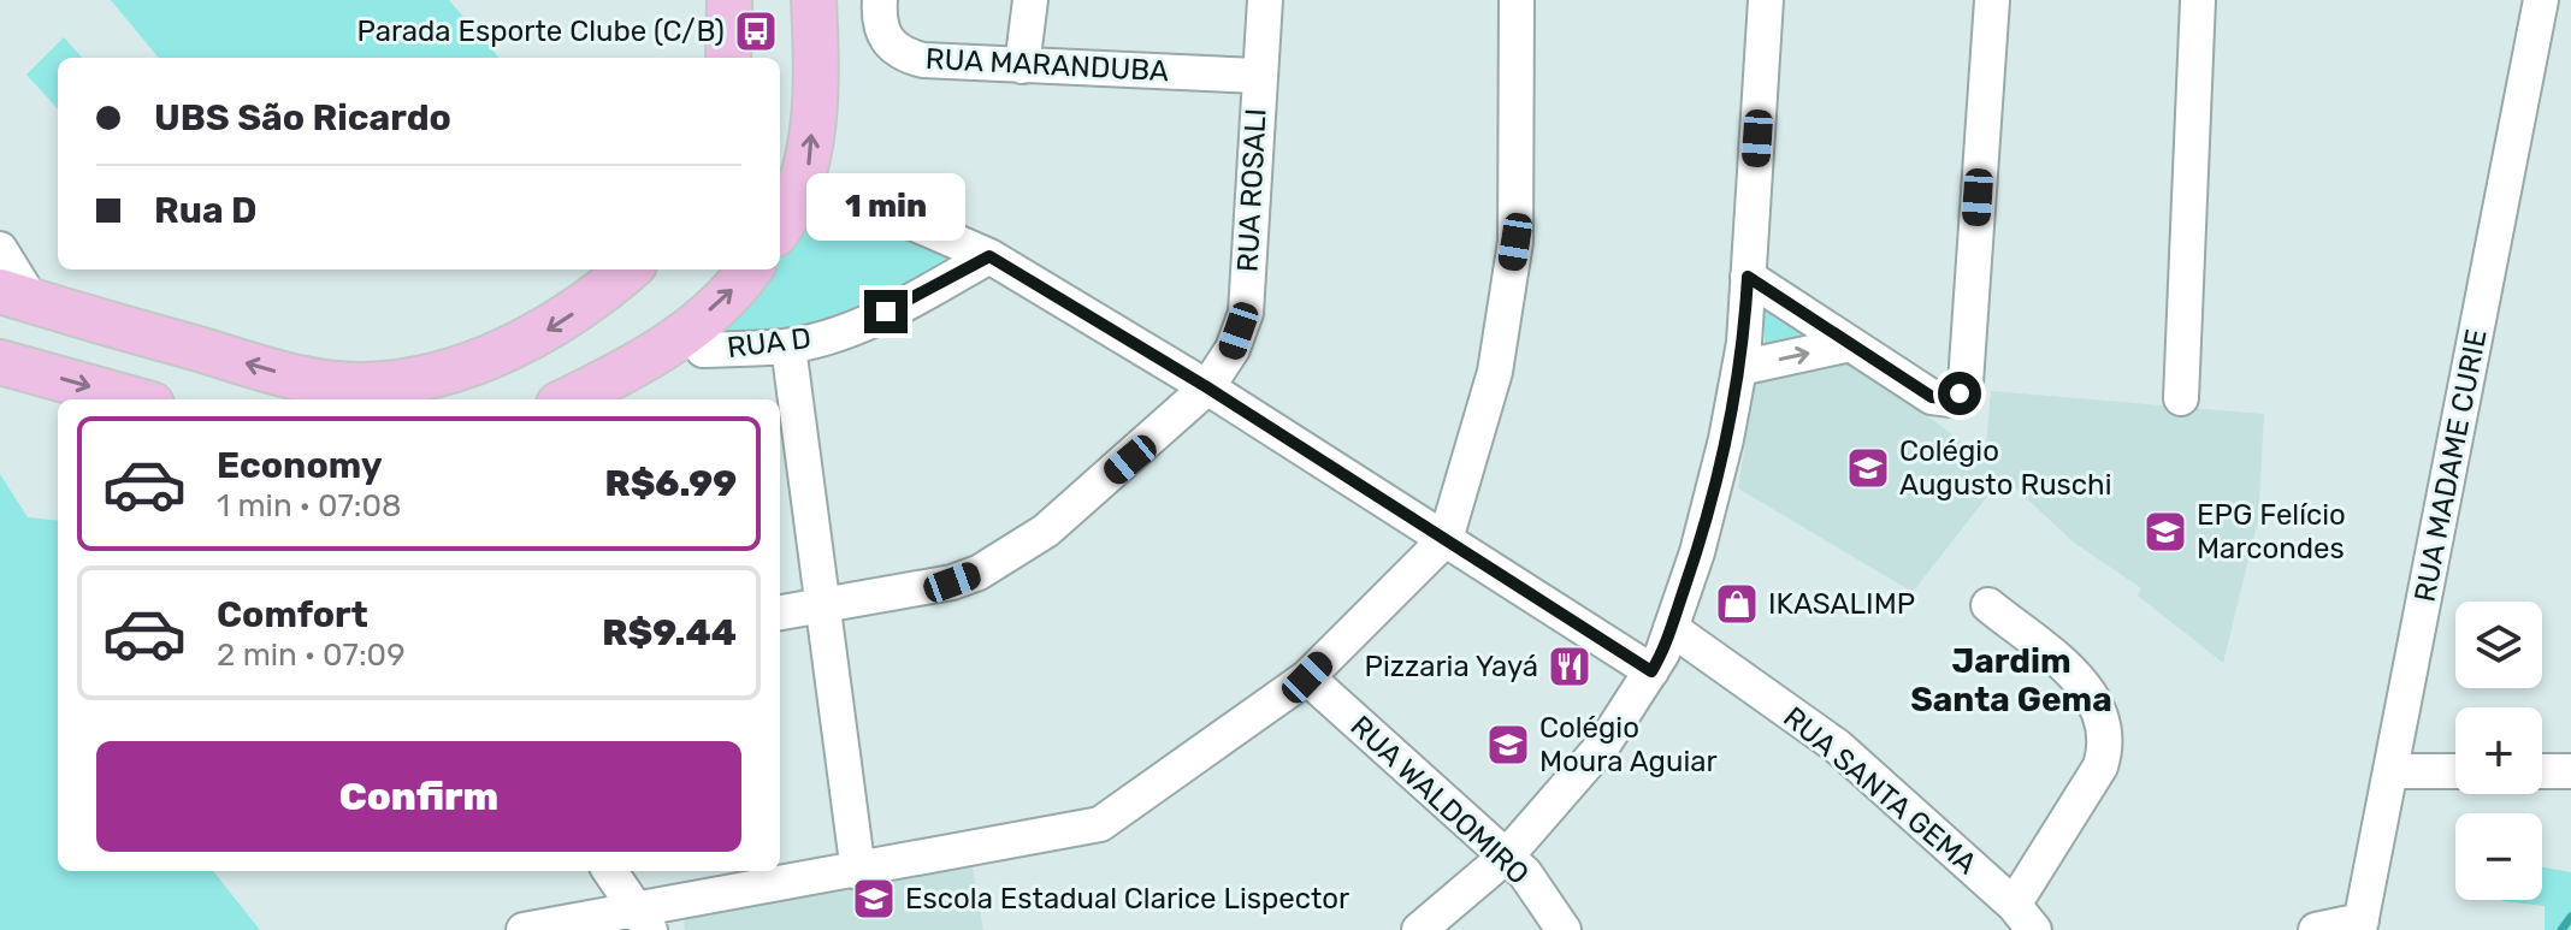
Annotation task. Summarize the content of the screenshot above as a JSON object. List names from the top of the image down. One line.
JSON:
{"streets":{"street":["RUA MARANDUBA","RUA ROSALI","RUA D","RUA MADAME CURIE","RUA SANTA GEMA","RUA WALDOMIRO"]},"crossings":[["RUA MARANDUBA","RUA ROSALI"]],"districts":["Jardim Santa Gema"],"places":{"bus stop":["Parada Esporte Clube (C/B)"],"school or university":["Colégio Augusto Ruschi","EPG Felício Marcondes","Colégio Moura Aguiar","Escola Estadual Clarice Lispector"],"shop":["IKASALIMP"],"restaurant":["Pizzaria Yayá"]},"page":{"banner":["UBS São Ricardo","Rua D"],"bubble":"1 min","list":[{"name":"Economy","note":"1 min · 07:08","value":"R$6.99"},{"name":"Comfort","note":"2 min · 07:09","value":"R$9.44"}],"map_buttons":["+","−"],"buttons":"Confirm"}}
